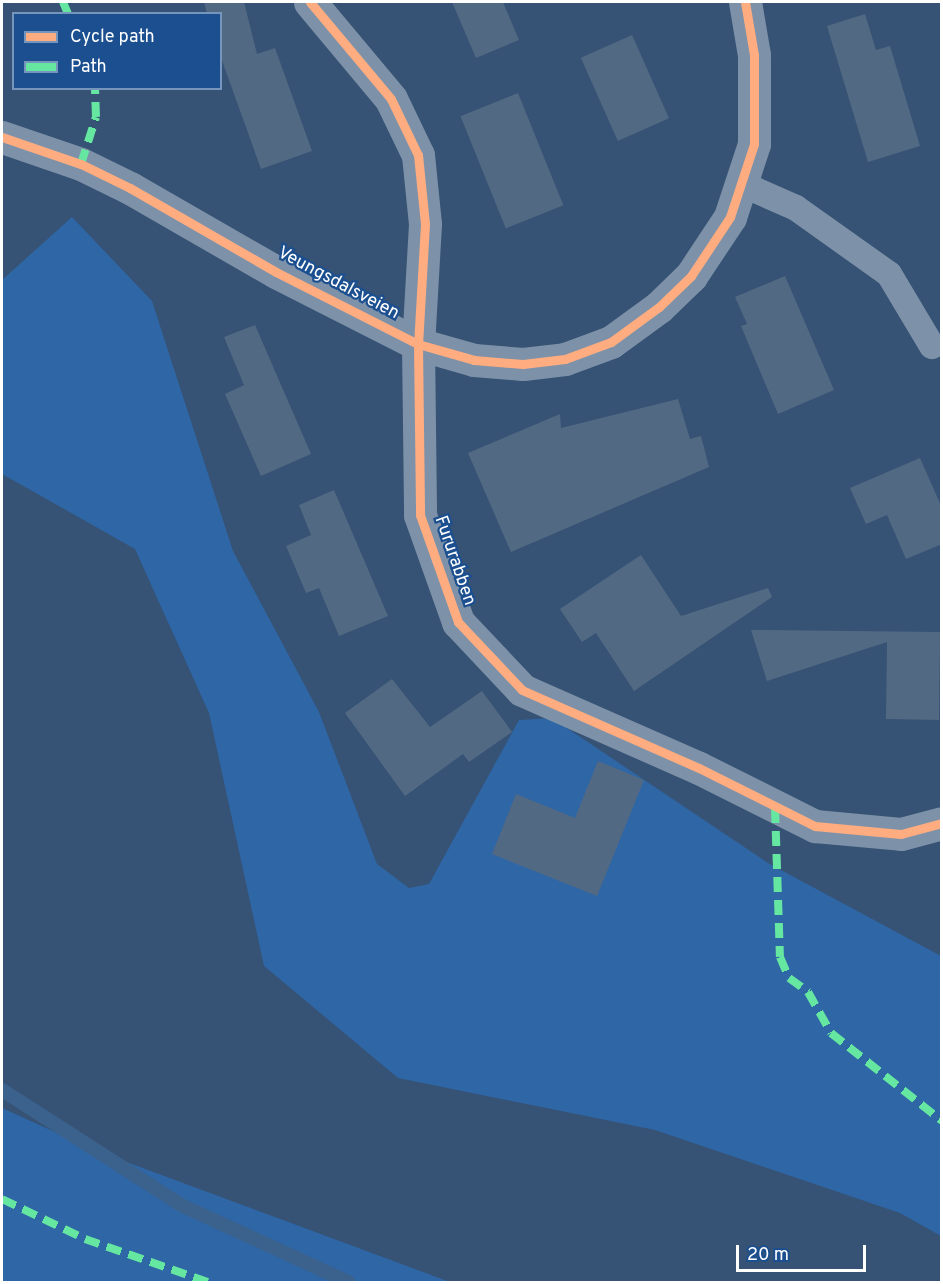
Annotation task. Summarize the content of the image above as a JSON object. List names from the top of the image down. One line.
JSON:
{"streets":{"street":["Veungsdalsveien","Fururabben"]},"crossings":[["Veungsdalsveien","Fururabben"]],"legend":["Cycle path","Path"],"scale_bar":"20 m"}
